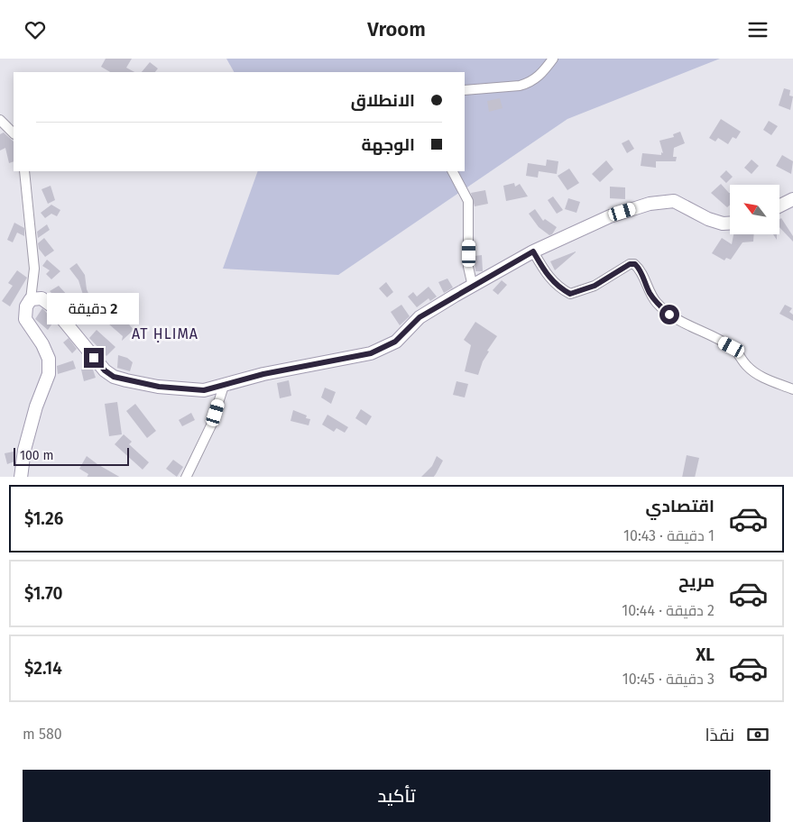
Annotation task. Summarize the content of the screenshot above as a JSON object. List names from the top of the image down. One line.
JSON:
{"districts":["AT ḤLIMA"],"scale_bar":"100 m","north":"top left","page":{"header":"Vroom","banner":["الانطلاق","الوجهة"],"bubble":"2 دقيقة","scale":"100 m","list":[{"name":"اقتصادي","note":"1 دقيقة · 10:43","value":"$1.26"},{"name":"مريح","note":"2 دقيقة · 10:44","value":"$1.70"},{"name":"XL","note":"3 دقيقة · 10:45","value":"$2.14"}],"pay":["نقدًا","580 m"],"buttons":"تأكيد"}}
